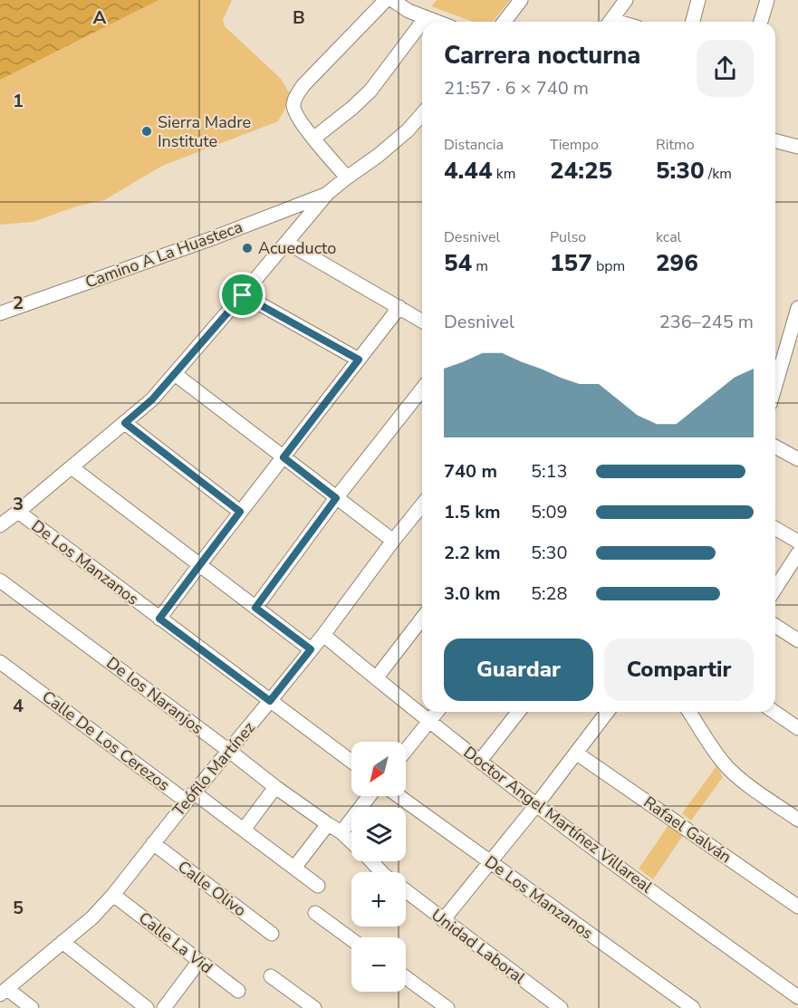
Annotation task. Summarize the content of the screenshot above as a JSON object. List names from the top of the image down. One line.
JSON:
{"streets":{"street":["Camino A La Huasteca","De Los Manzanos","De los Naranjos","Calle De Los Cerezos","Teófilo Martínez","Doctor Angel Martínez Villareal","Rafael Galván","Calle Olivo","Calle La Vid","Unidad Laboral"]},"crossings":[["De Los Manzanos","Teófilo Martínez"],["De los Naranjos","Teófilo Martínez"],["Calle De Los Cerezos","Teófilo Martínez"],["Teófilo Martínez","Doctor Angel Martínez Villareal"],["Teófilo Martínez","Calle Olivo"],["Teófilo Martínez","Calle La Vid"]],"places":["Sierra Madre Institute","Acueducto"],"north":"bottom left","page":{"heading":["Carrera nocturna","21:57 · 6 × 740 m"],"stats":[["Distancia","4.44 km"],["Tiempo","24:25"],["Ritmo","5:30 /km"],["Desnivel","54 m"],["Pulso","157 bpm"],["kcal","296"]],"chart":["Desnivel","236–245 m"],"list":[{"name":"740 m","note":"5:13"},{"name":"1.5 km","note":"5:09"},{"name":"2.2 km","note":"5:30"},{"name":"3.0 km","note":"5:28"}],"buttons":["Guardar","Compartir"],"map_buttons":["+","−"]},"grid":{"columns":["A","B"],"rows":["1","2","3","4","5"]}}
